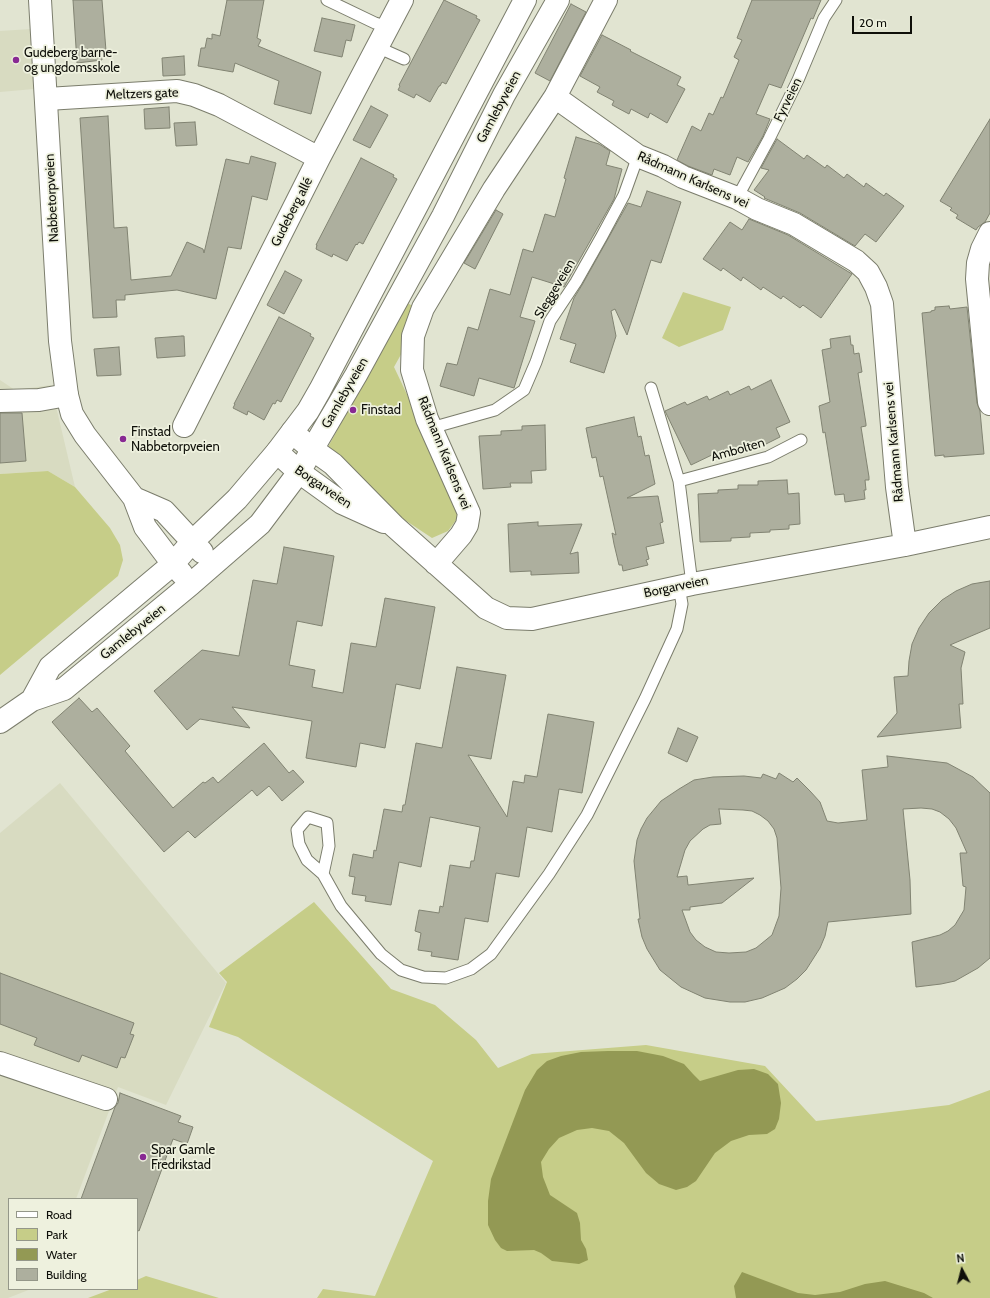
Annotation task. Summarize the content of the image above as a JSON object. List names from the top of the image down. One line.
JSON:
{"streets":{"street":["Meltzers gate","Gamlebyveien","Rådmann Karlsens vei","Nabbetorpveien","Gudeberg allé","Borgarveien"],"lane":["Fyrveien","Sleggeveien","Ambolten"]},"crossings":[["Meltzers gate","Nabbetorpveien"],["Meltzers gate","Gudeberg allé"],["Fyrveien","Rådmann Karlsens vei"],["Gamlebyveien","Nabbetorpveien"],["Gamlebyveien","Borgarveien"],["Rådmann Karlsens vei","Sleggeveien"],["Rådmann Karlsens vei","Borgarveien"]],"places":["Gudeberg barne- og ungdomsskole","Finstad","Finstad Nabbetorpveien","Spar Gamle Fredrikstad"],"legend":["Road","Park","Water","Building"],"scale_bar":"20 m","north":"top"}
